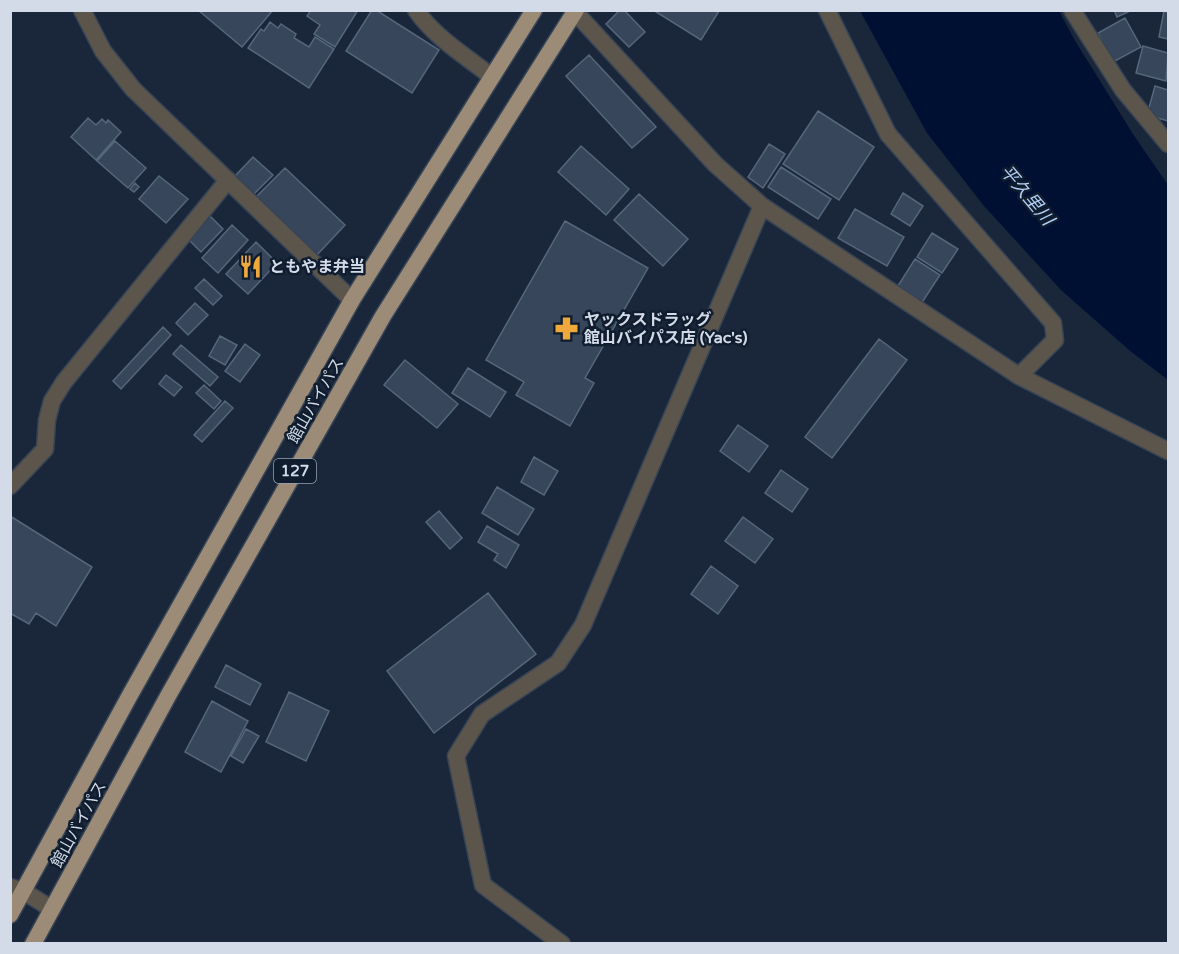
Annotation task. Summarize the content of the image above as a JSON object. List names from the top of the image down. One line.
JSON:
{"streets":{"highway":["館山バイパス","127"]},"water":["平久里川"],"places":{"restaurant":["ともやま弁当"],"pharmacy":["ヤックスドラッグ 館山バイパス店 (Yac's)"]}}
